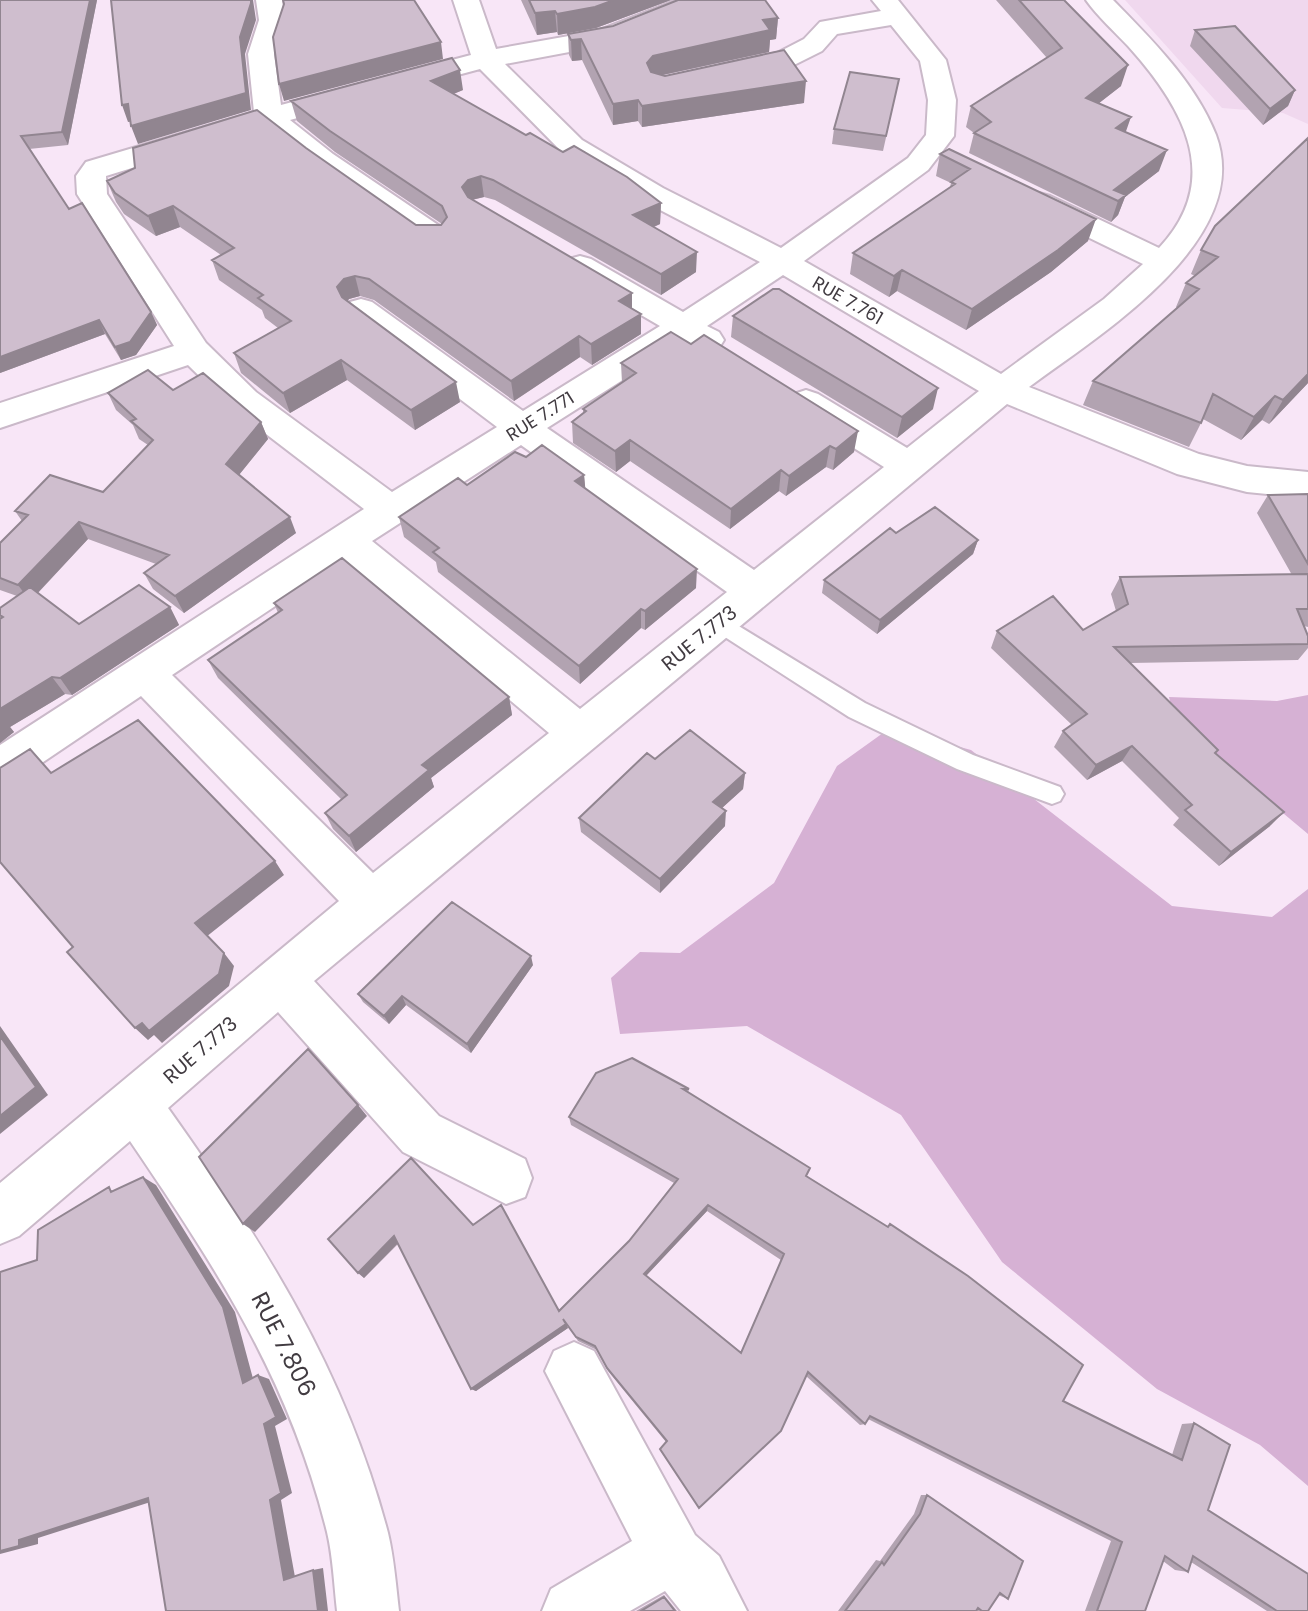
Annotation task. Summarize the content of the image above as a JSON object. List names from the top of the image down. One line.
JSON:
{"streets":{"street":["RUE 7.761","RUE 7.771","RUE 7.773","RUE 7.806"]},"crossings":[["RUE 7.761","RUE 7.771"],["RUE 7.761","RUE 7.773"],["RUE 7.773","RUE 7.806"]]}
